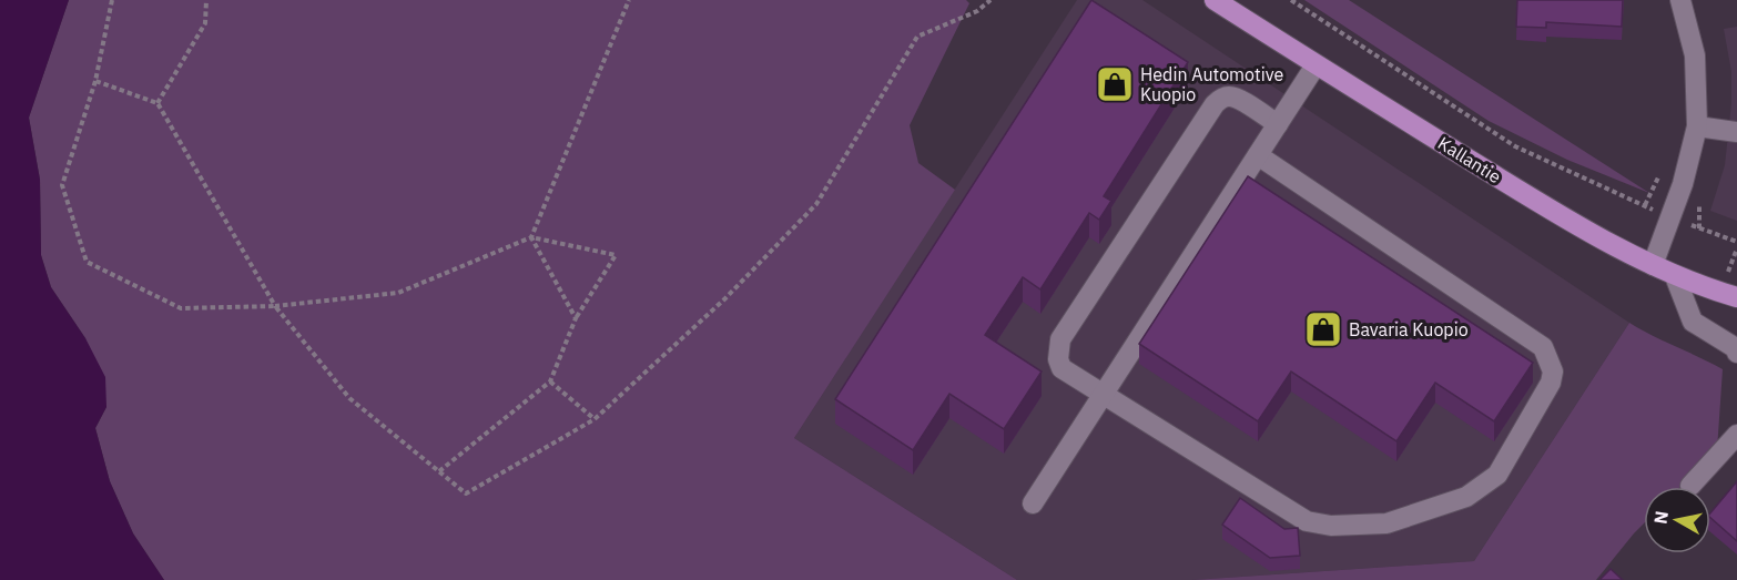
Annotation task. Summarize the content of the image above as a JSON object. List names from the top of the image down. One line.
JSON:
{"streets":{"main road":["Kallantie"]},"places":{"shop":["Hedin Automotive Kuopio","Bavaria Kuopio"]},"north":"left"}
